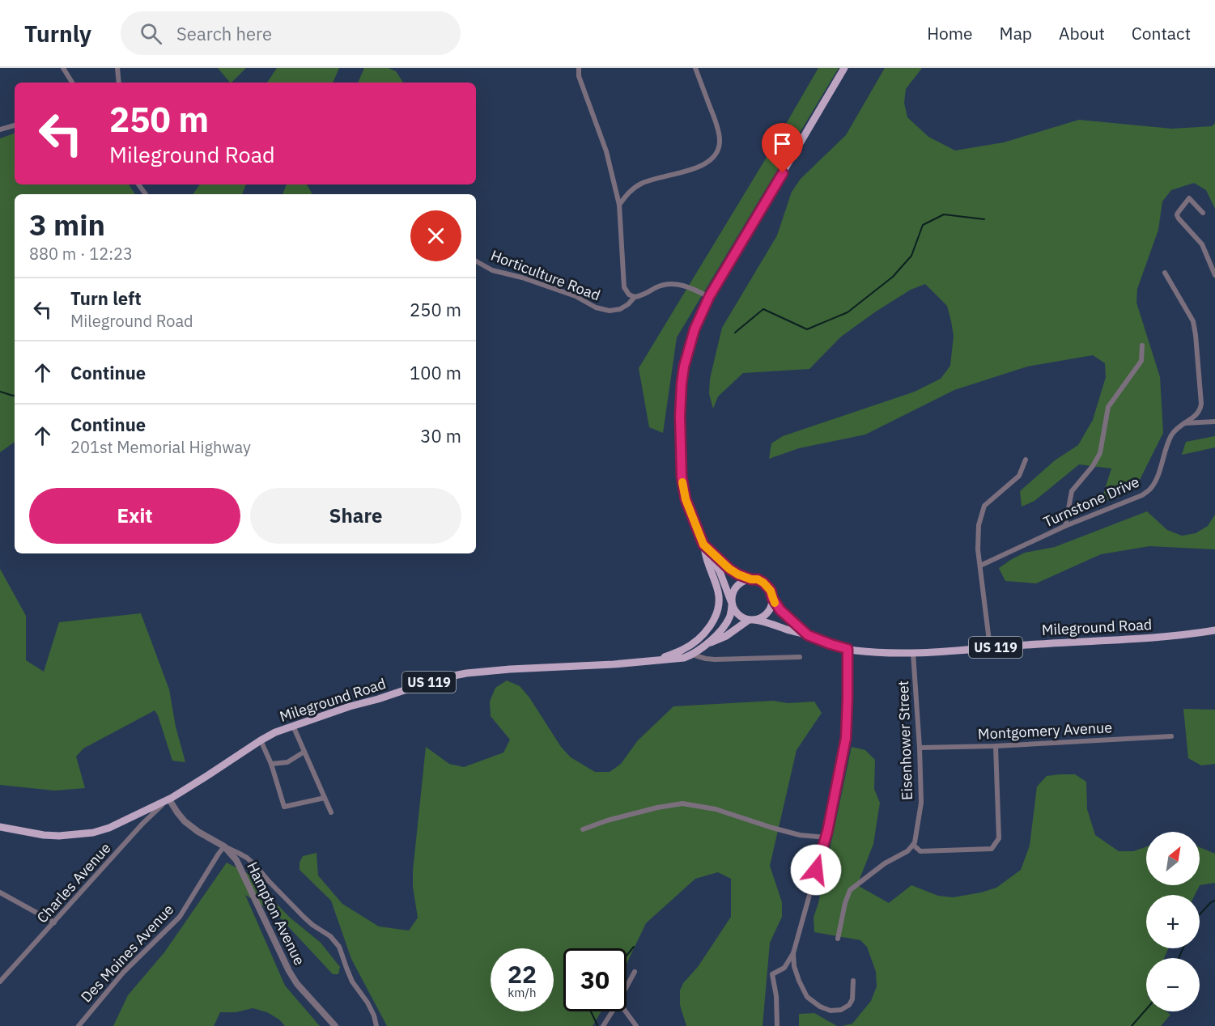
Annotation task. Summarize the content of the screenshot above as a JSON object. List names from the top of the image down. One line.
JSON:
{"streets":{"main road":["Mileground Road","US 119"],"street":["Horticulture Road","Turnstone Drive","Montgomery Avenue","Eisenhower Street","Charles Avenue","Hampton Avenue","Des Moines Avenue"]},"crossings":[["Mileground Road","US 119"],["Mileground Road","Eisenhower Street"],["Mileground Road","Charles Avenue"],["Mileground Road","Hampton Avenue"],["US 119","Charles Avenue"],["US 119","Hampton Avenue"],["Montgomery Avenue","Eisenhower Street"],["Charles Avenue","Hampton Avenue"],["Hampton Avenue","Des Moines Avenue"]],"north":"top right","page":{"header":"Turnly","search":"Search here","nav":["Home","Map","About","Contact"],"turn":["250 m","Mileground Road"],"heading":["3 min","880 m · 12:23"],"list":[{"name":"Turn left","note":"Mileground Road","value":"250 m"},{"name":"Continue","value":"100 m"},{"name":"Continue","note":"201st Memorial Highway","value":"30 m"}],"buttons":["Exit","Share"],"map_buttons":["+","−"],"speed":"22 km/h","limit":"30"}}
